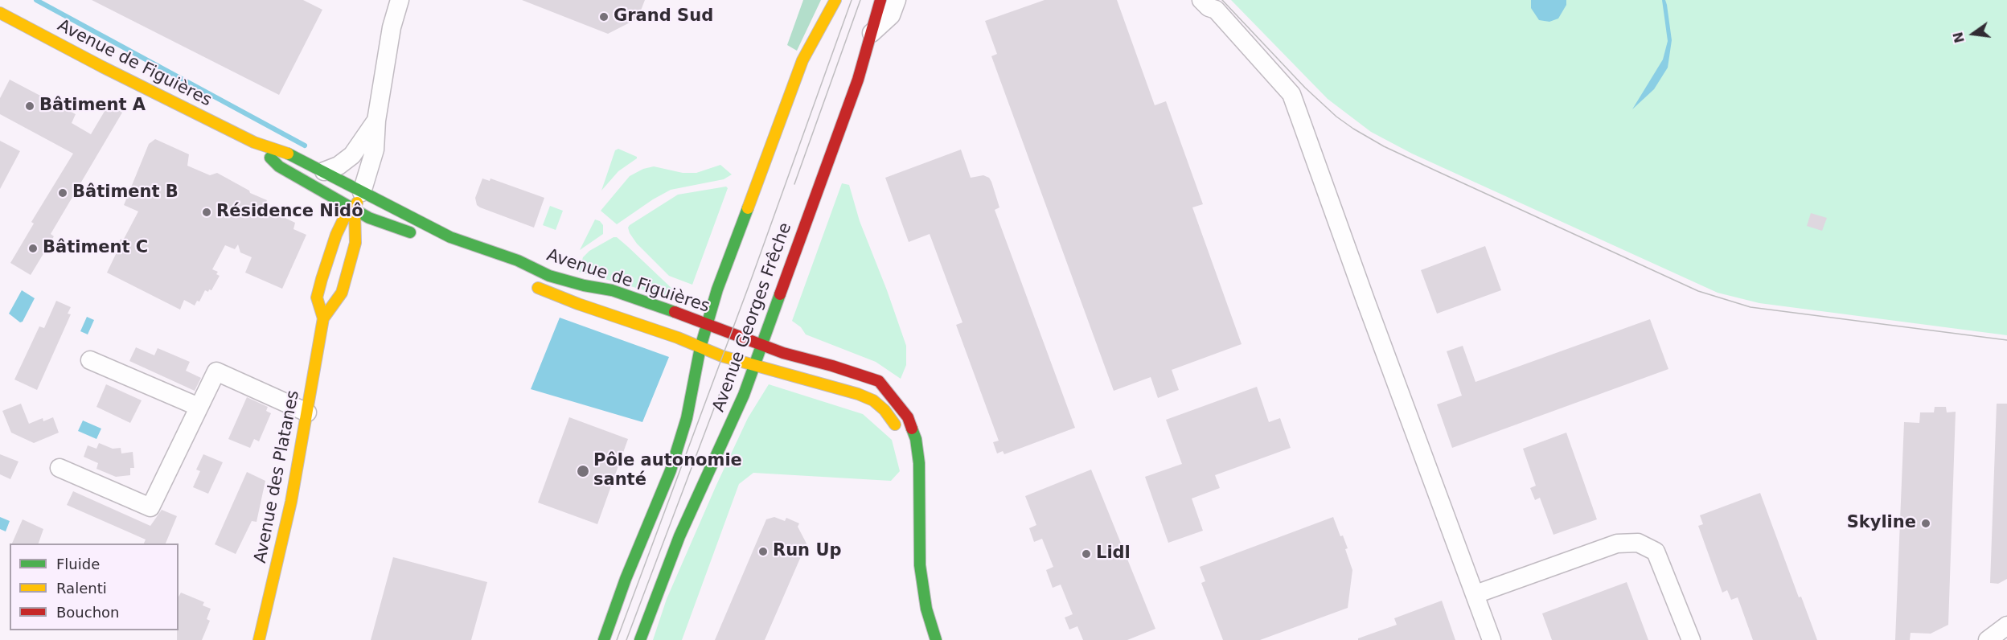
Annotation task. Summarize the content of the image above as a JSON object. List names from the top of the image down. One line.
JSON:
{"streets":{"main road":["Avenue de Figuières","Avenue Georges Frêche","Avenue des Platanes"]},"crossings":[["Avenue de Figuières","Avenue Georges Frêche"],["Avenue de Figuières","Avenue des Platanes"]],"places":["Grand Sud","Bâtiment A","Bâtiment B","Résidence Nidô","Bâtiment C","Pôle autonomie santé","Skyline","Run Up","Lidl"],"legend":["Fluide","Ralenti","Bouchon"],"north":"left"}
